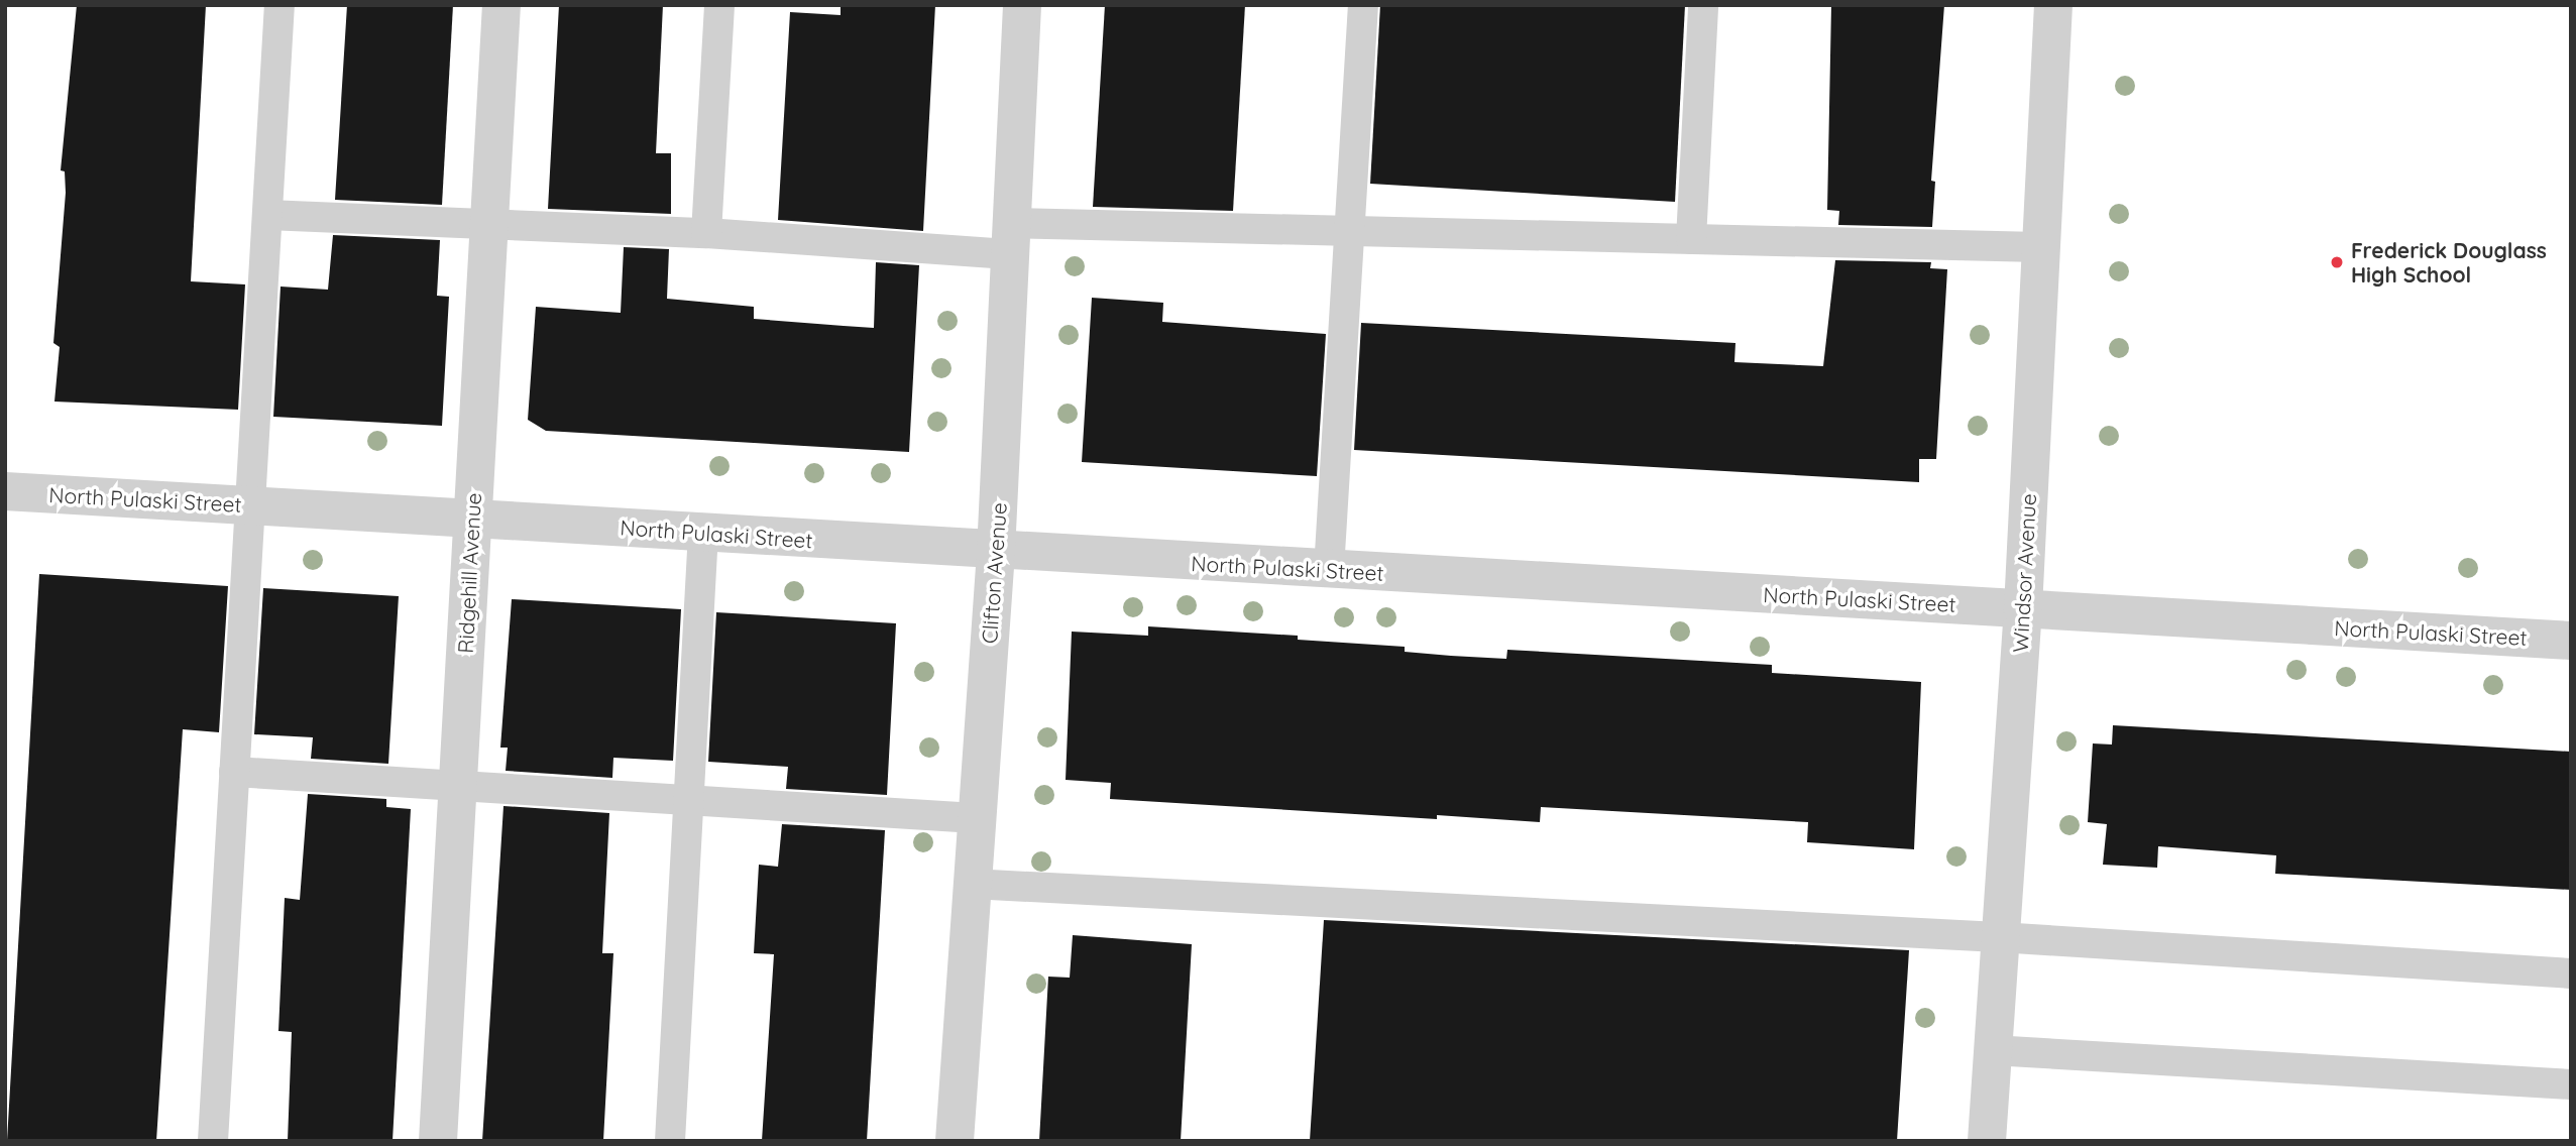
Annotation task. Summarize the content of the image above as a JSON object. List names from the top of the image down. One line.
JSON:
{"streets":{"street":["North Pulaski Street","Ridgehill Avenue","Clifton Avenue","Windsor Avenue"]},"crossings":[["North Pulaski Street","Ridgehill Avenue"],["North Pulaski Street","Clifton Avenue"],["North Pulaski Street","Windsor Avenue"]],"places":["Frederick Douglass High School"]}
